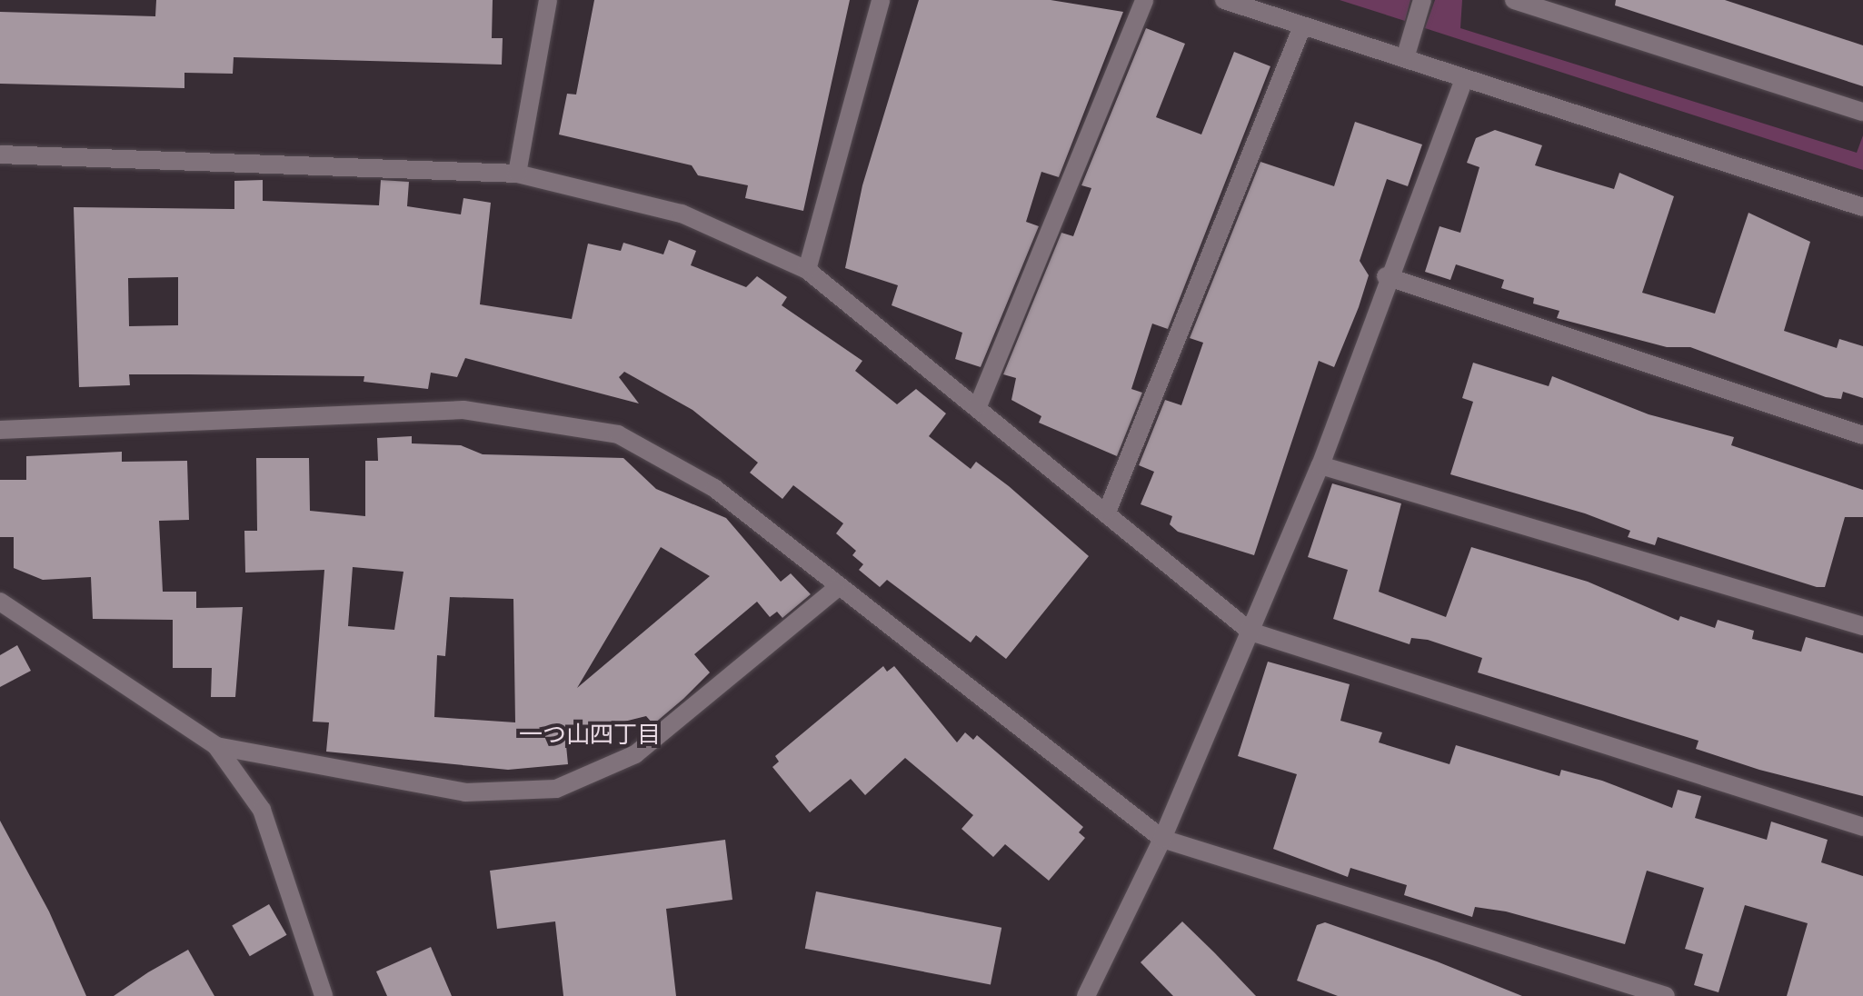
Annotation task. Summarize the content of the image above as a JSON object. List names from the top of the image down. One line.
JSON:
{"districts":["一つ山四丁目"]}
